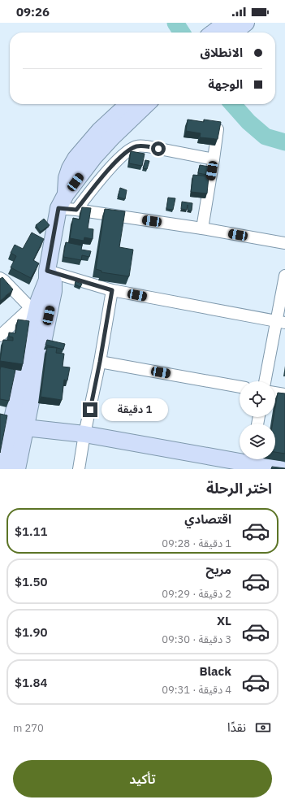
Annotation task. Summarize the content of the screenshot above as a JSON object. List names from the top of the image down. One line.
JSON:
{"page":{"status":"09:26","banner":["الانطلاق","الوجهة"],"bubble":"1 دقيقة","heading":"اختر الرحلة","list":[{"name":"اقتصادي","note":"1 دقيقة · 09:28","value":"$1.11"},{"name":"مريح","note":"2 دقيقة · 09:29","value":"$1.50"},{"name":"XL","note":"3 دقيقة · 09:30","value":"$1.90"},{"name":"Black","note":"4 دقيقة · 09:31","value":"$1.84"}],"pay":["نقدًا","270 m"],"buttons":"تأكيد"}}
